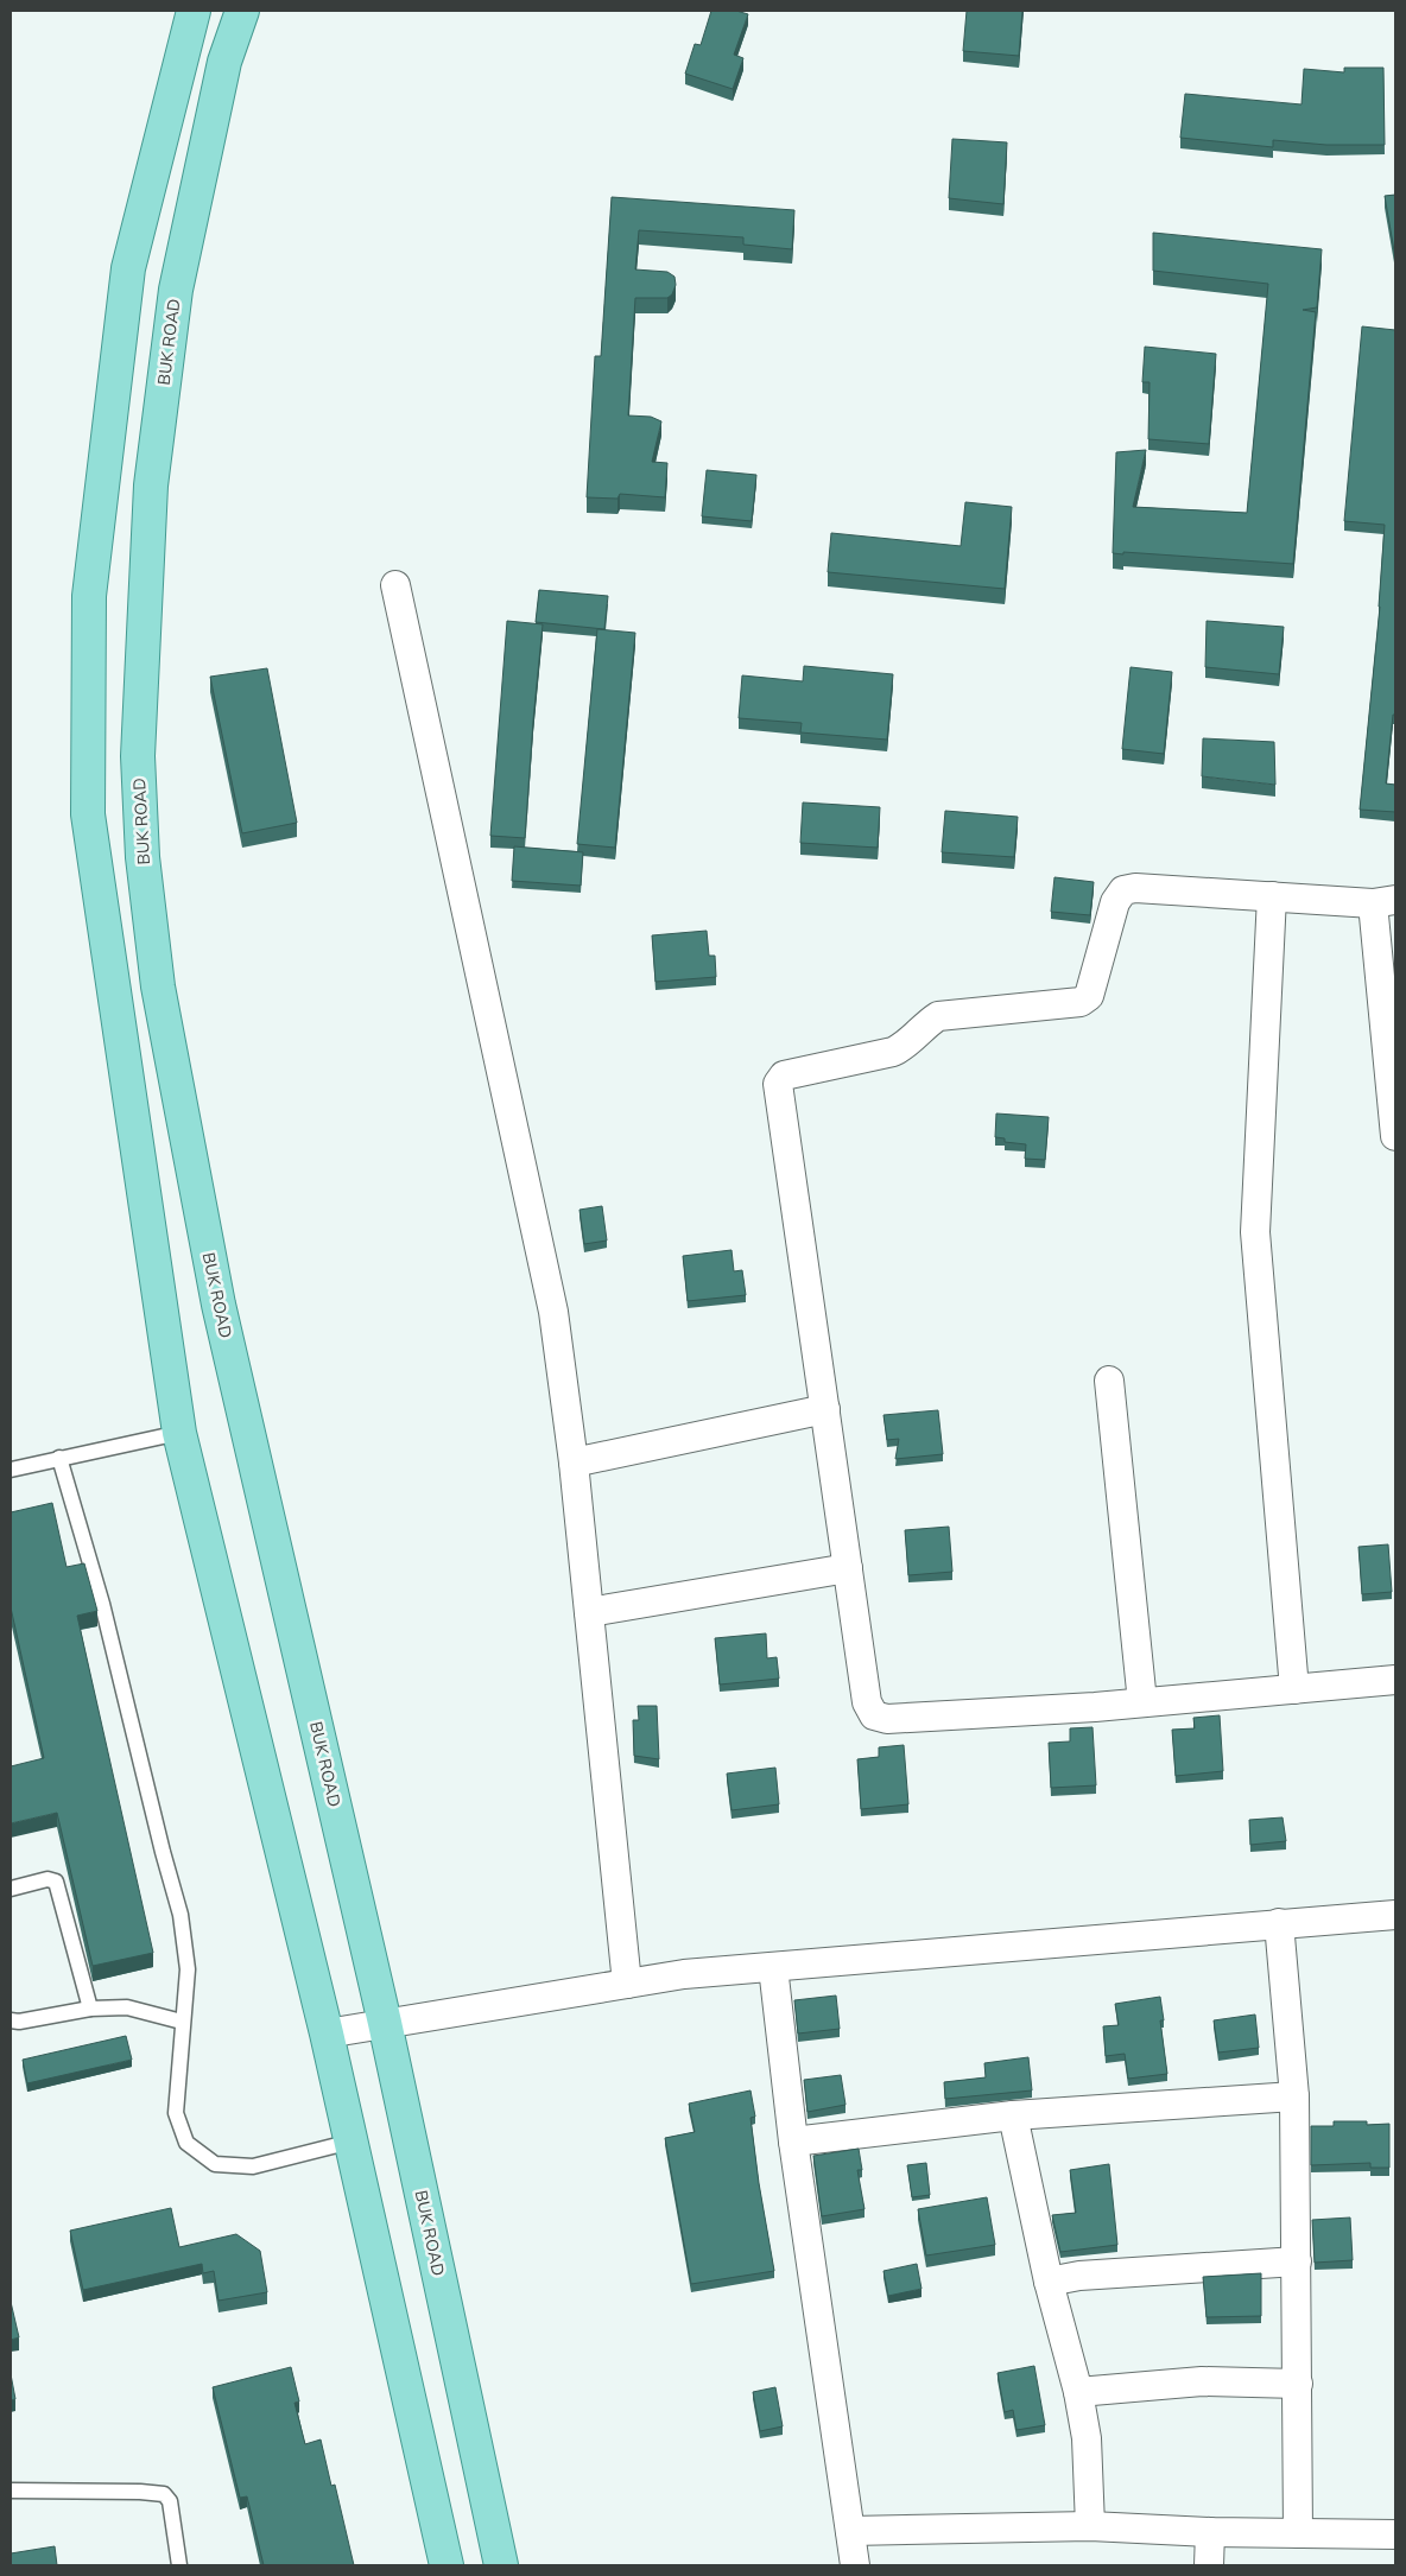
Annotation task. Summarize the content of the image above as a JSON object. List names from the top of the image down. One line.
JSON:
{"streets":{"main road":["BUK ROAD"]}}
